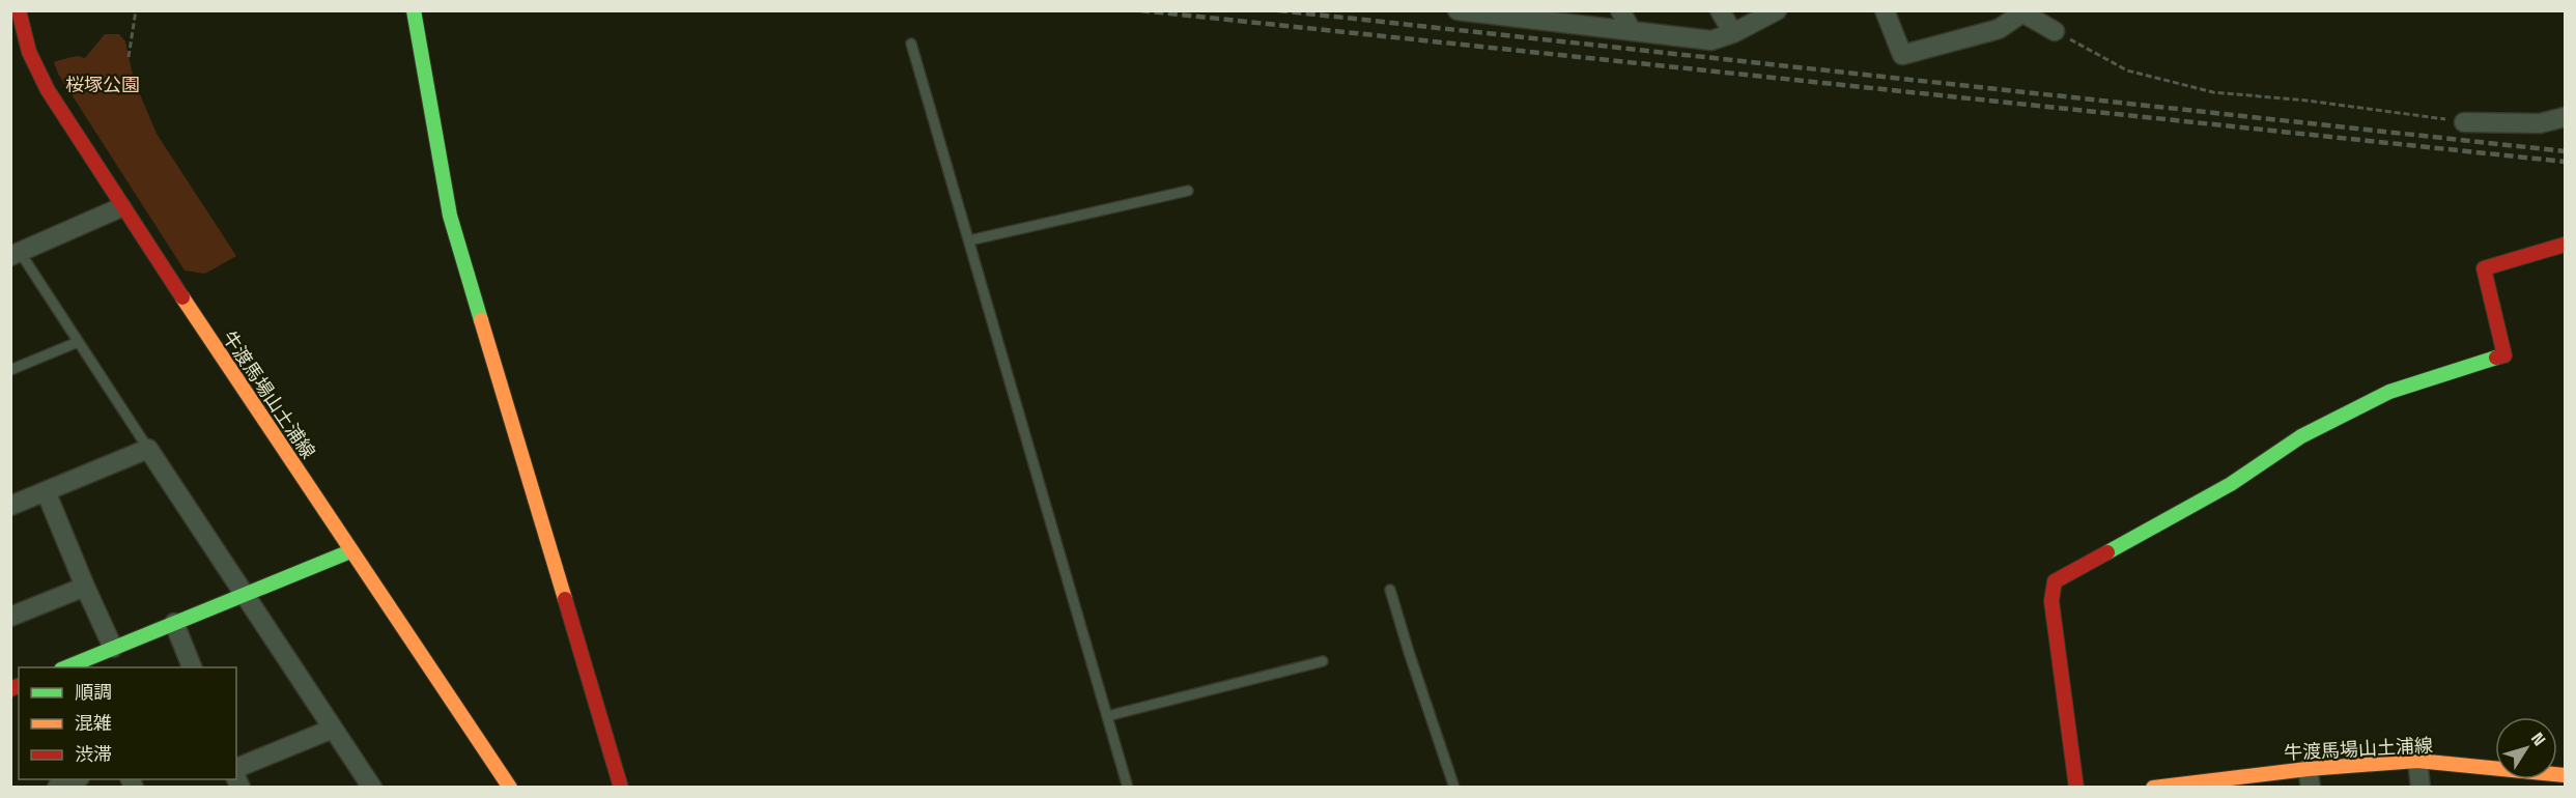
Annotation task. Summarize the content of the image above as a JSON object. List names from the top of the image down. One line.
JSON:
{"streets":{"street":["牛渡馬場山土浦線"]},"parks":["桜塚公園"],"legend":["順調","混雑","渋滞"],"north":"top right"}
